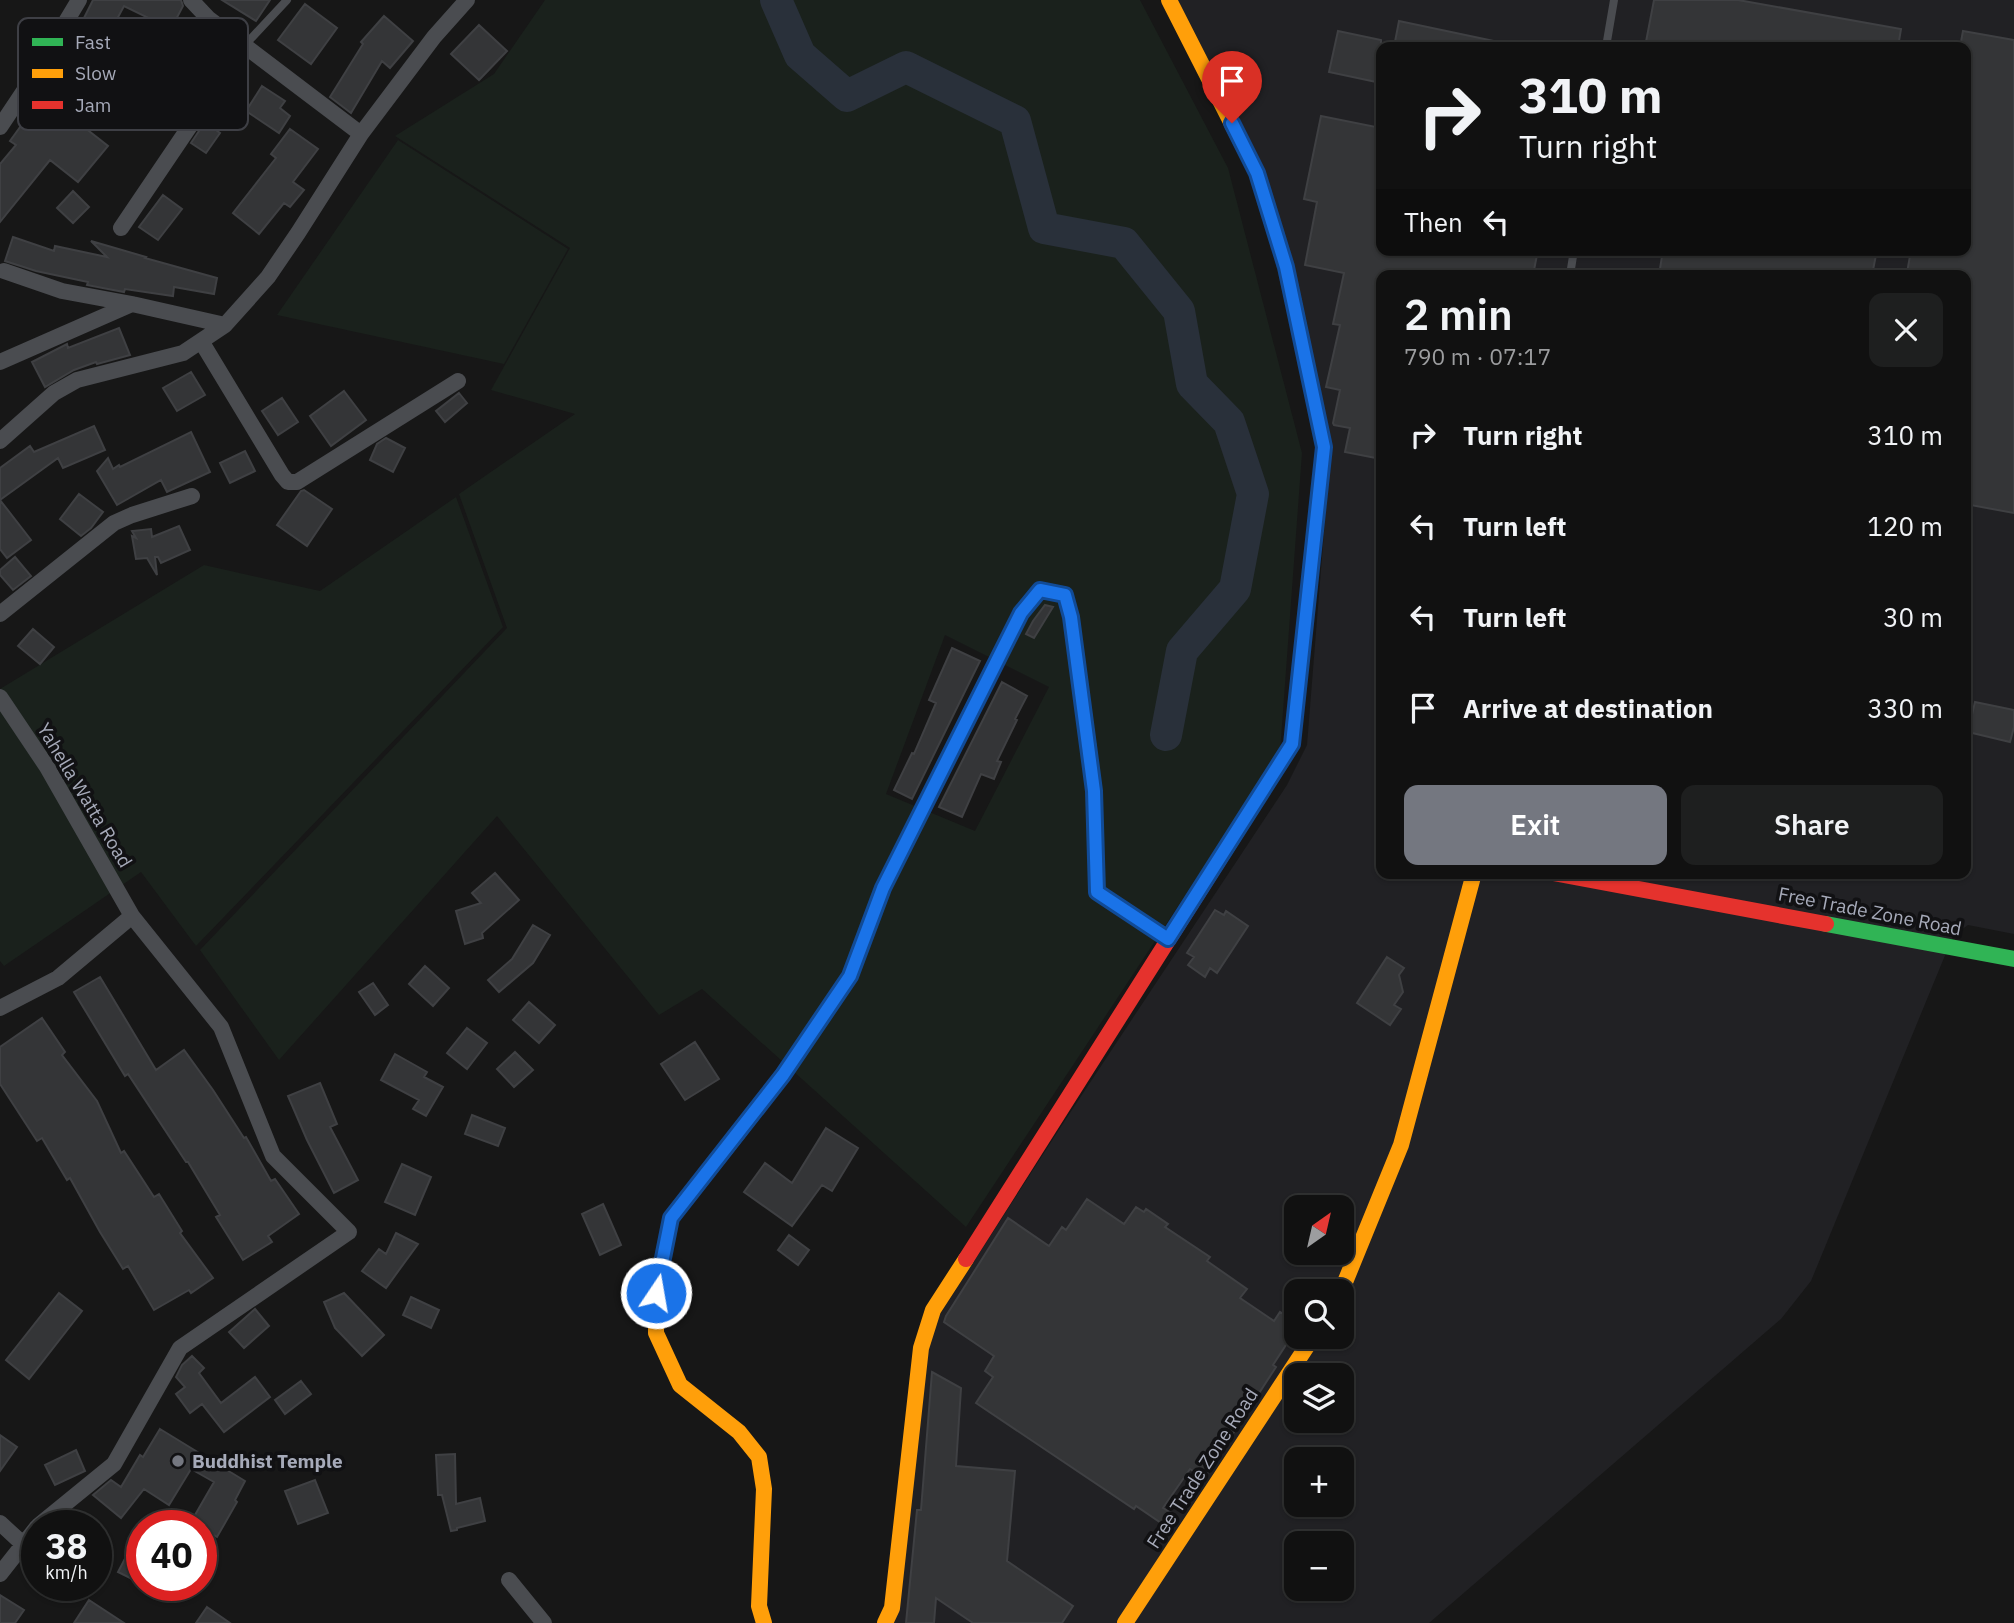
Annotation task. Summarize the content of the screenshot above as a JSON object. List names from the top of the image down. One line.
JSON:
{"streets":{"street":["Yahella Watta Road","Free Trade Zone Road"]},"places":["Buddhist Temple"],"legend":["Fast","Slow","Jam"],"north":"top right","page":{"turn":["310 m","Turn right"],"then":"Then","heading":["2 min","790 m · 07:17"],"list":[{"name":"Turn right","value":"310 m"},{"name":"Turn left","value":"120 m"},{"name":"Turn left","value":"30 m"},{"name":"Arrive at destination","value":"330 m"}],"buttons":["Exit","Share"],"map_buttons":["+","−"],"speed":"38 km/h","limit":"40"}}
